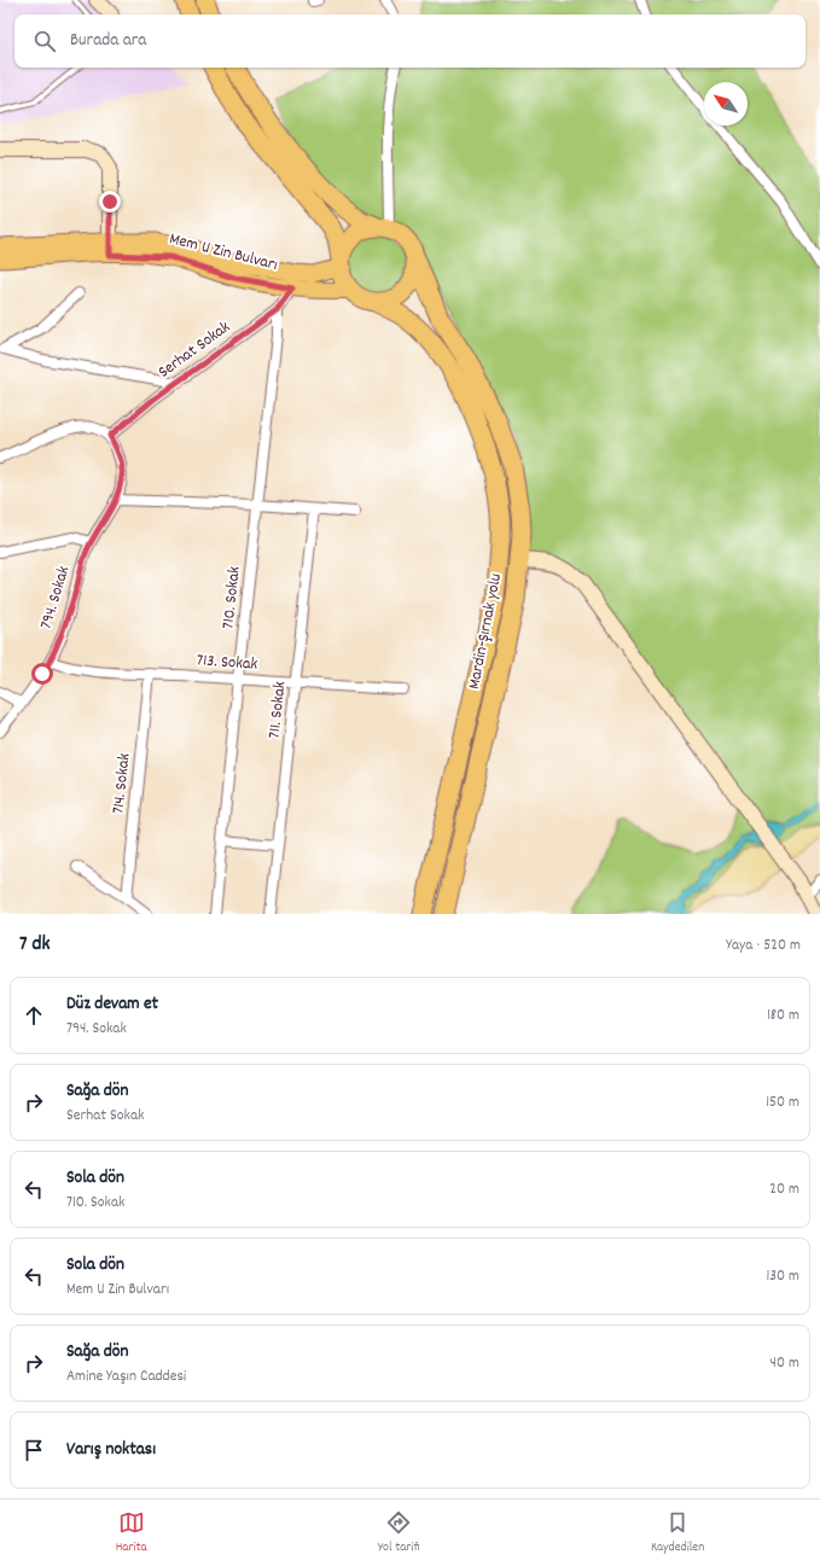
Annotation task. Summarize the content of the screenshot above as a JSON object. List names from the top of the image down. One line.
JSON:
{"streets":{"highway":["Mardin-Şırnak yolu"],"main road":["Mem U Zin Bulvarı"],"street":["Serhat Sokak","794. Sokak","710. Sokak","713. Sokak","711. Sokak","714. Sokak"]},"crossings":[["Mem U Zin Bulvarı","Mardin-Şırnak yolu"],["Serhat Sokak","794. Sokak"],["Serhat Sokak","710. Sokak"],["794. Sokak","713. Sokak"],["710. Sokak","713. Sokak"],["713. Sokak","711. Sokak"],["713. Sokak","714. Sokak"]],"north":"top left","page":{"search":"Burada ara","heading":["7 dk","Yaya · 520 m"],"list":[["Düz devam et","794. Sokak","180 m"],["Sağa dön","Serhat Sokak","150 m"],["Sola dön","710. Sokak","20 m"],["Sola dön","Mem U Zin Bulvarı","130 m"],["Sağa dön","Amine Yaşın Caddesi","40 m"],"Varış noktası"],"nav":["Harita","Yol tarifi","Kaydedilen"]}}
